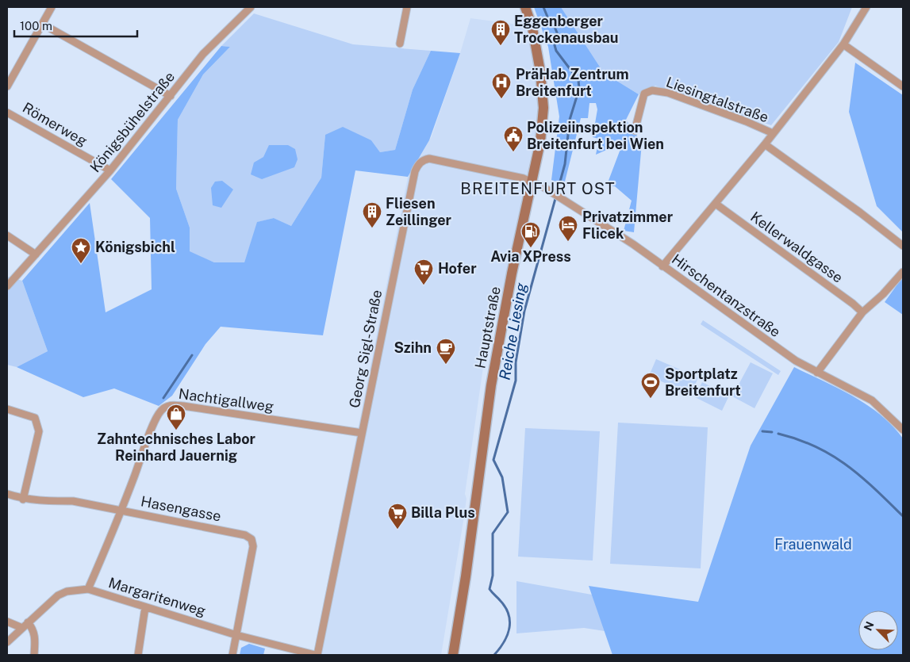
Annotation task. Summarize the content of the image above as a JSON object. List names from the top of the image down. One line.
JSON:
{"streets":{"main road":["Hauptstraße"],"street":["Liesingtalstraße","Königsbühelstraße","Römerweg","Kellerwaldgasse","Hirschentanzstraße","Georg Sigl-Straße","Nachtigallweg","Hasengasse","Margaritenweg"]},"crossings":[["Liesingtalstraße","Kellerwaldgasse"],["Liesingtalstraße","Hirschentanzstraße"],["Königsbühelstraße","Römerweg"],["Hirschentanzstraße","Hauptstraße"],["Hirschentanzstraße","Georg Sigl-Straße"],["Hauptstraße","Georg Sigl-Straße"],["Georg Sigl-Straße","Nachtigallweg"],["Georg Sigl-Straße","Margaritenweg"],["Nachtigallweg","Hasengasse"],["Nachtigallweg","Margaritenweg"],["Hasengasse","Margaritenweg"]],"districts":["BREITENFURT OST"],"water":["Reiche Liesing"],"parks":["Frauenwald"],"places":{"building":["Eggenberger Trockenausbau","Fliesen Zeillinger"],"hospital":["PräHab Zentrum Breitenfurt"],"public building":["Polizeiinspektion Breitenfurt bei Wien"],"hotel":["Privatzimmer Flicek"],"fuel station":["Avia XPress"],"place":["Königsbichl"],"supermarket":["Hofer","Billa Plus"],"cafe":["Szihn"],"sports":["Sportplatz Breitenfurt"],"shop":["Zahntechnisches Labor Reinhard Jauernig"]},"scale_bar":"100 m","north":"top left"}
